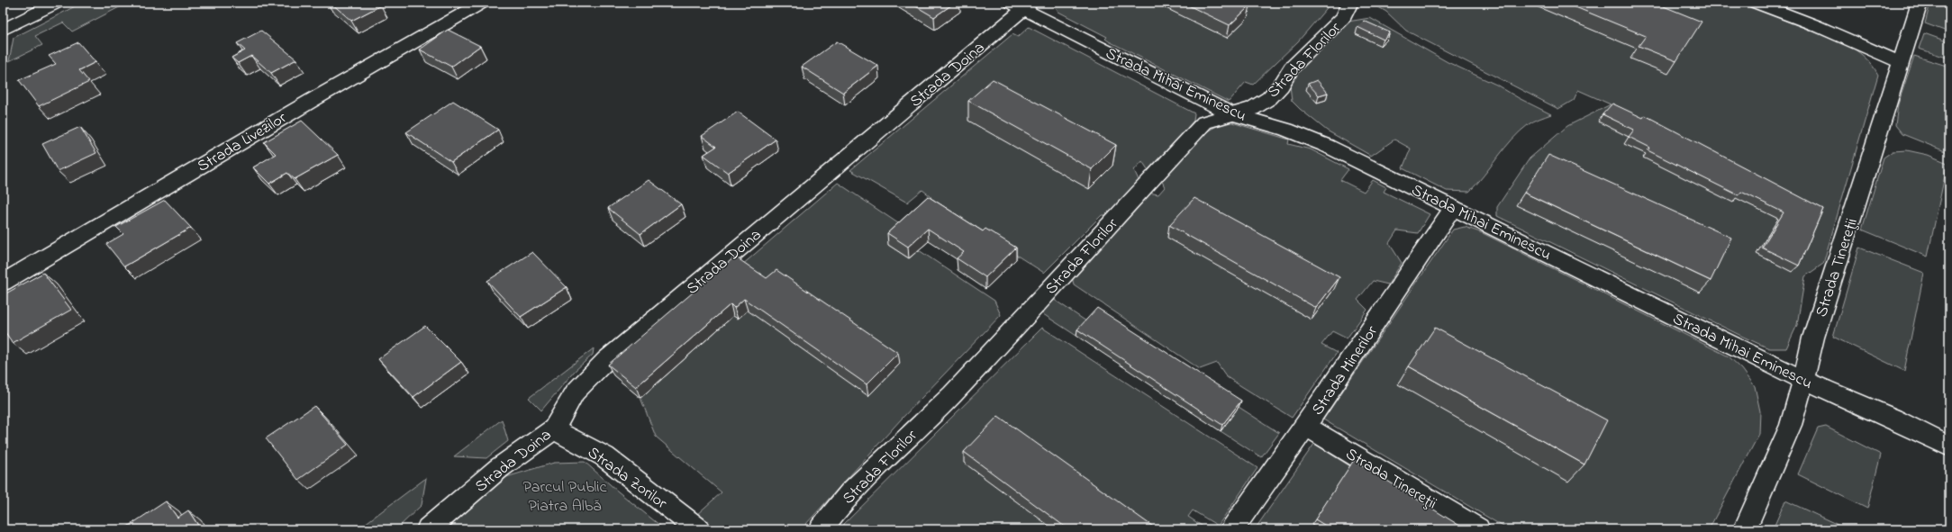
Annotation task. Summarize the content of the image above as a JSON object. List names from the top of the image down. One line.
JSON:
{"streets":{"street":["Strada Florilor","Strada Doina","Strada Mihai Eminescu","Strada Livezilor","Strada Tinereţii","Strada Minerilor","Strada Zorilor"]},"crossings":[["Strada Florilor","Strada Mihai Eminescu"],["Strada Doina","Strada Mihai Eminescu"],["Strada Doina","Strada Zorilor"],["Strada Mihai Eminescu","Strada Tinereţii"],["Strada Mihai Eminescu","Strada Minerilor"],["Strada Tinereţii","Strada Minerilor"]],"parks":["Parcul Public Piatra Albă"]}
